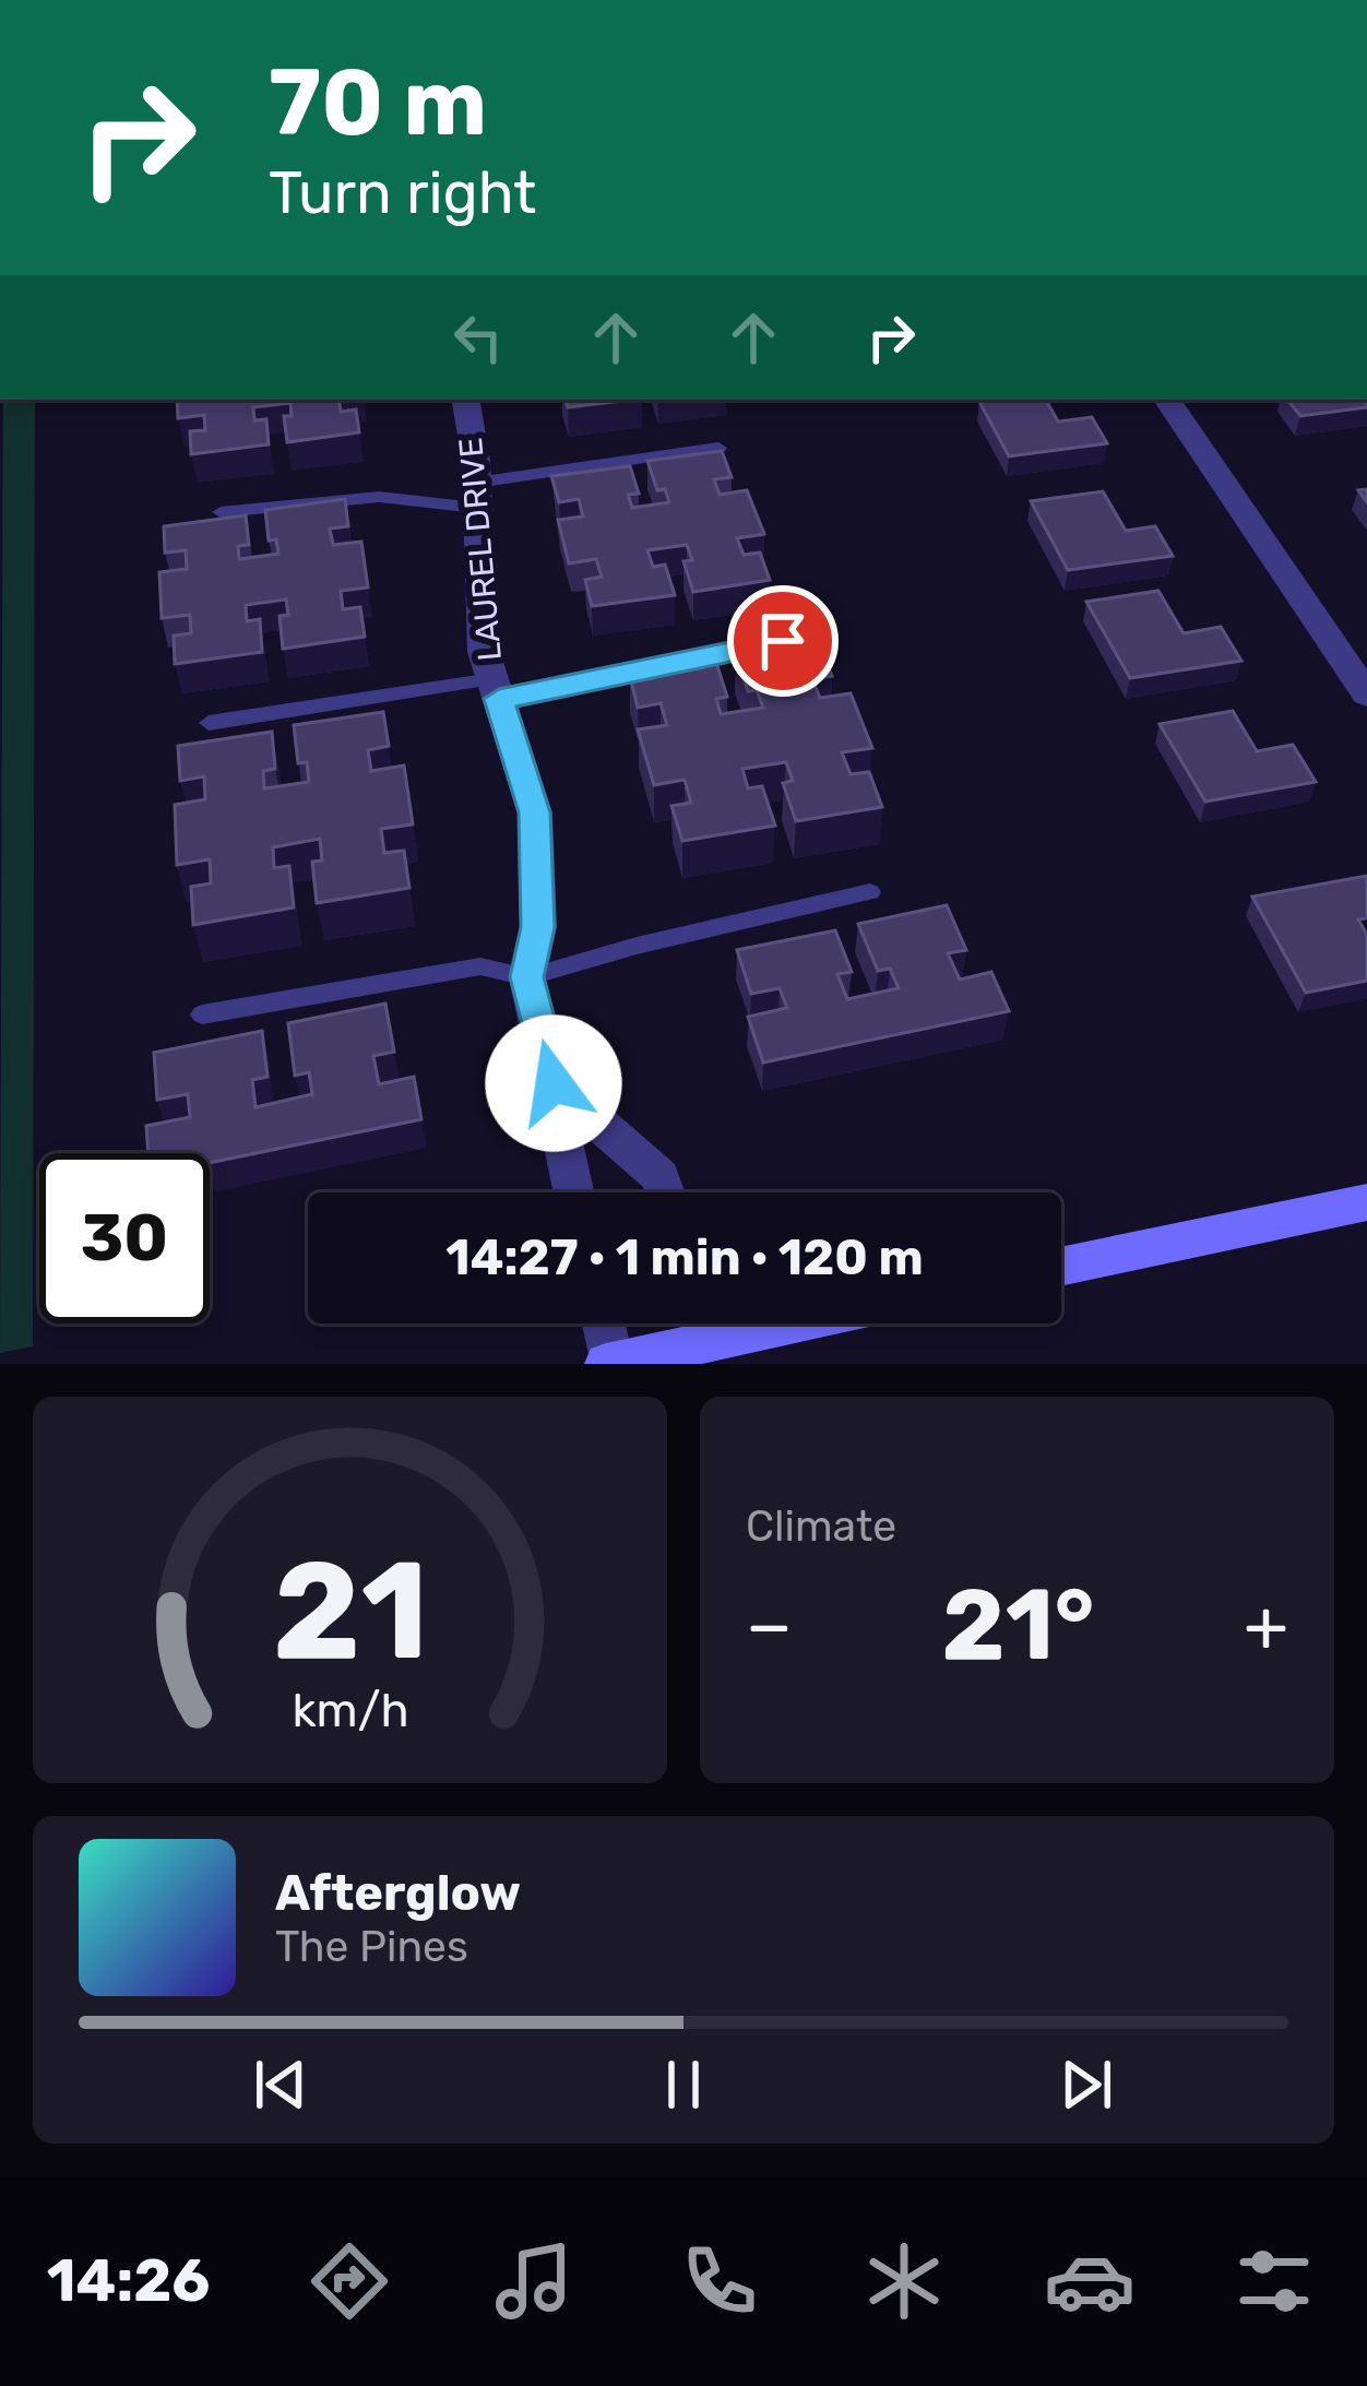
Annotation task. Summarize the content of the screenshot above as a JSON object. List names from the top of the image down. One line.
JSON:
{"streets":{"street":["LAUREL DRIVE"]},"page":{"turn":["70 m","Turn right"],"limit":"30","trip":"14:27 · 1 min · 120 m","tile":"Climate","heat":["−","21°","+"],"song":["Afterglow","The Pines"],"tabs":"14:26","gauge":["21","km/h"]}}
